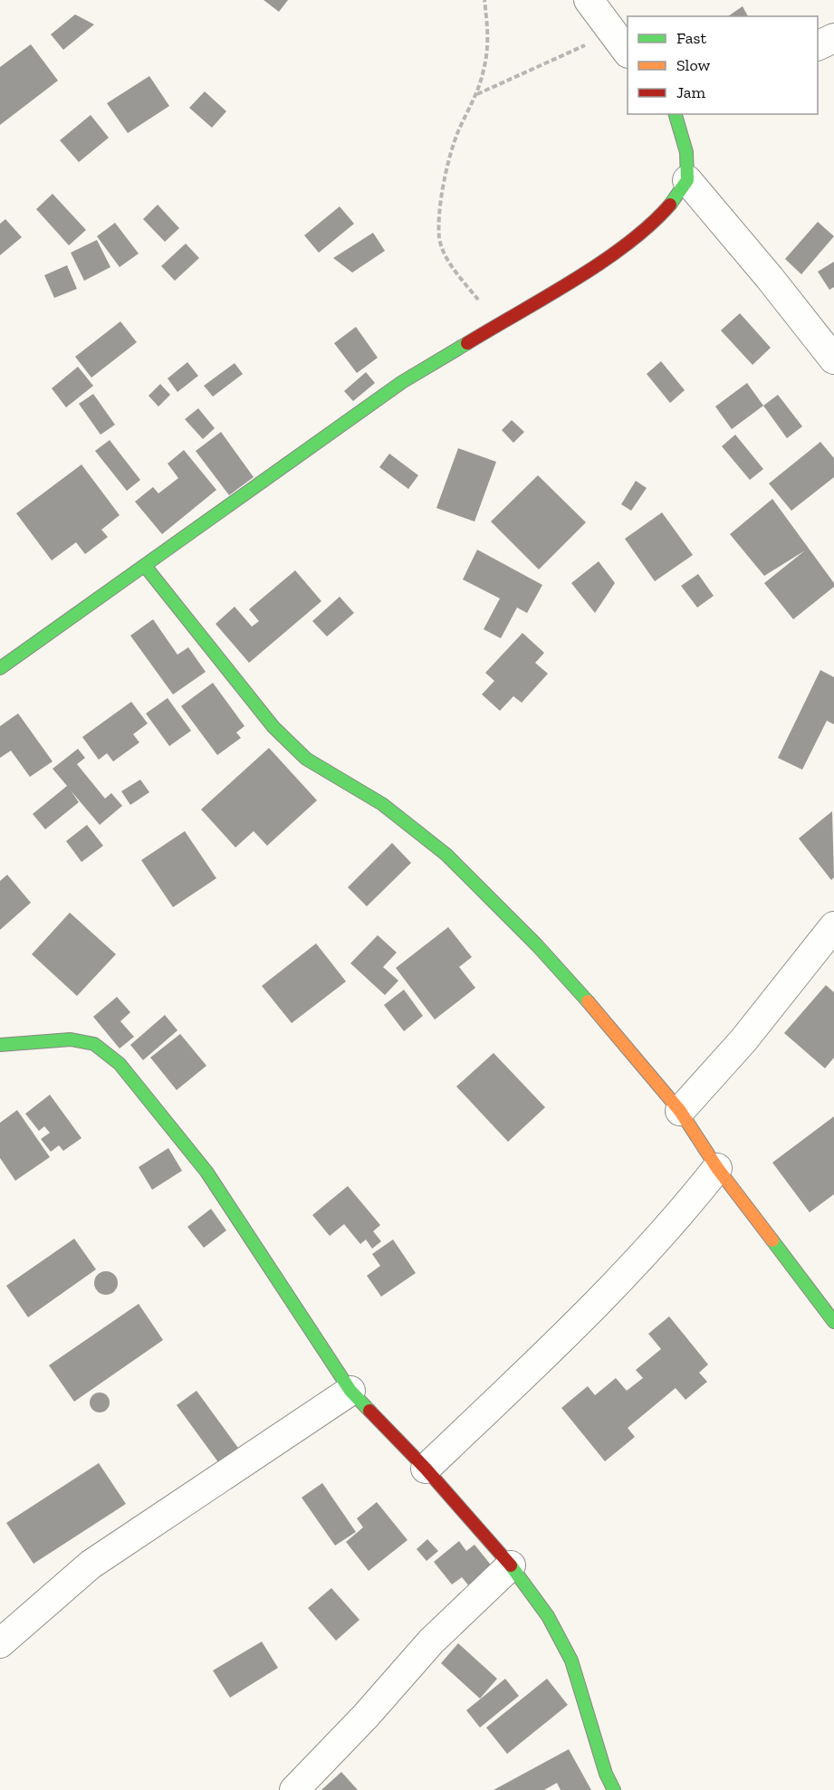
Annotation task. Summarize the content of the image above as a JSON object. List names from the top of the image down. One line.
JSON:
{"legend":["Fast","Slow","Jam"]}
